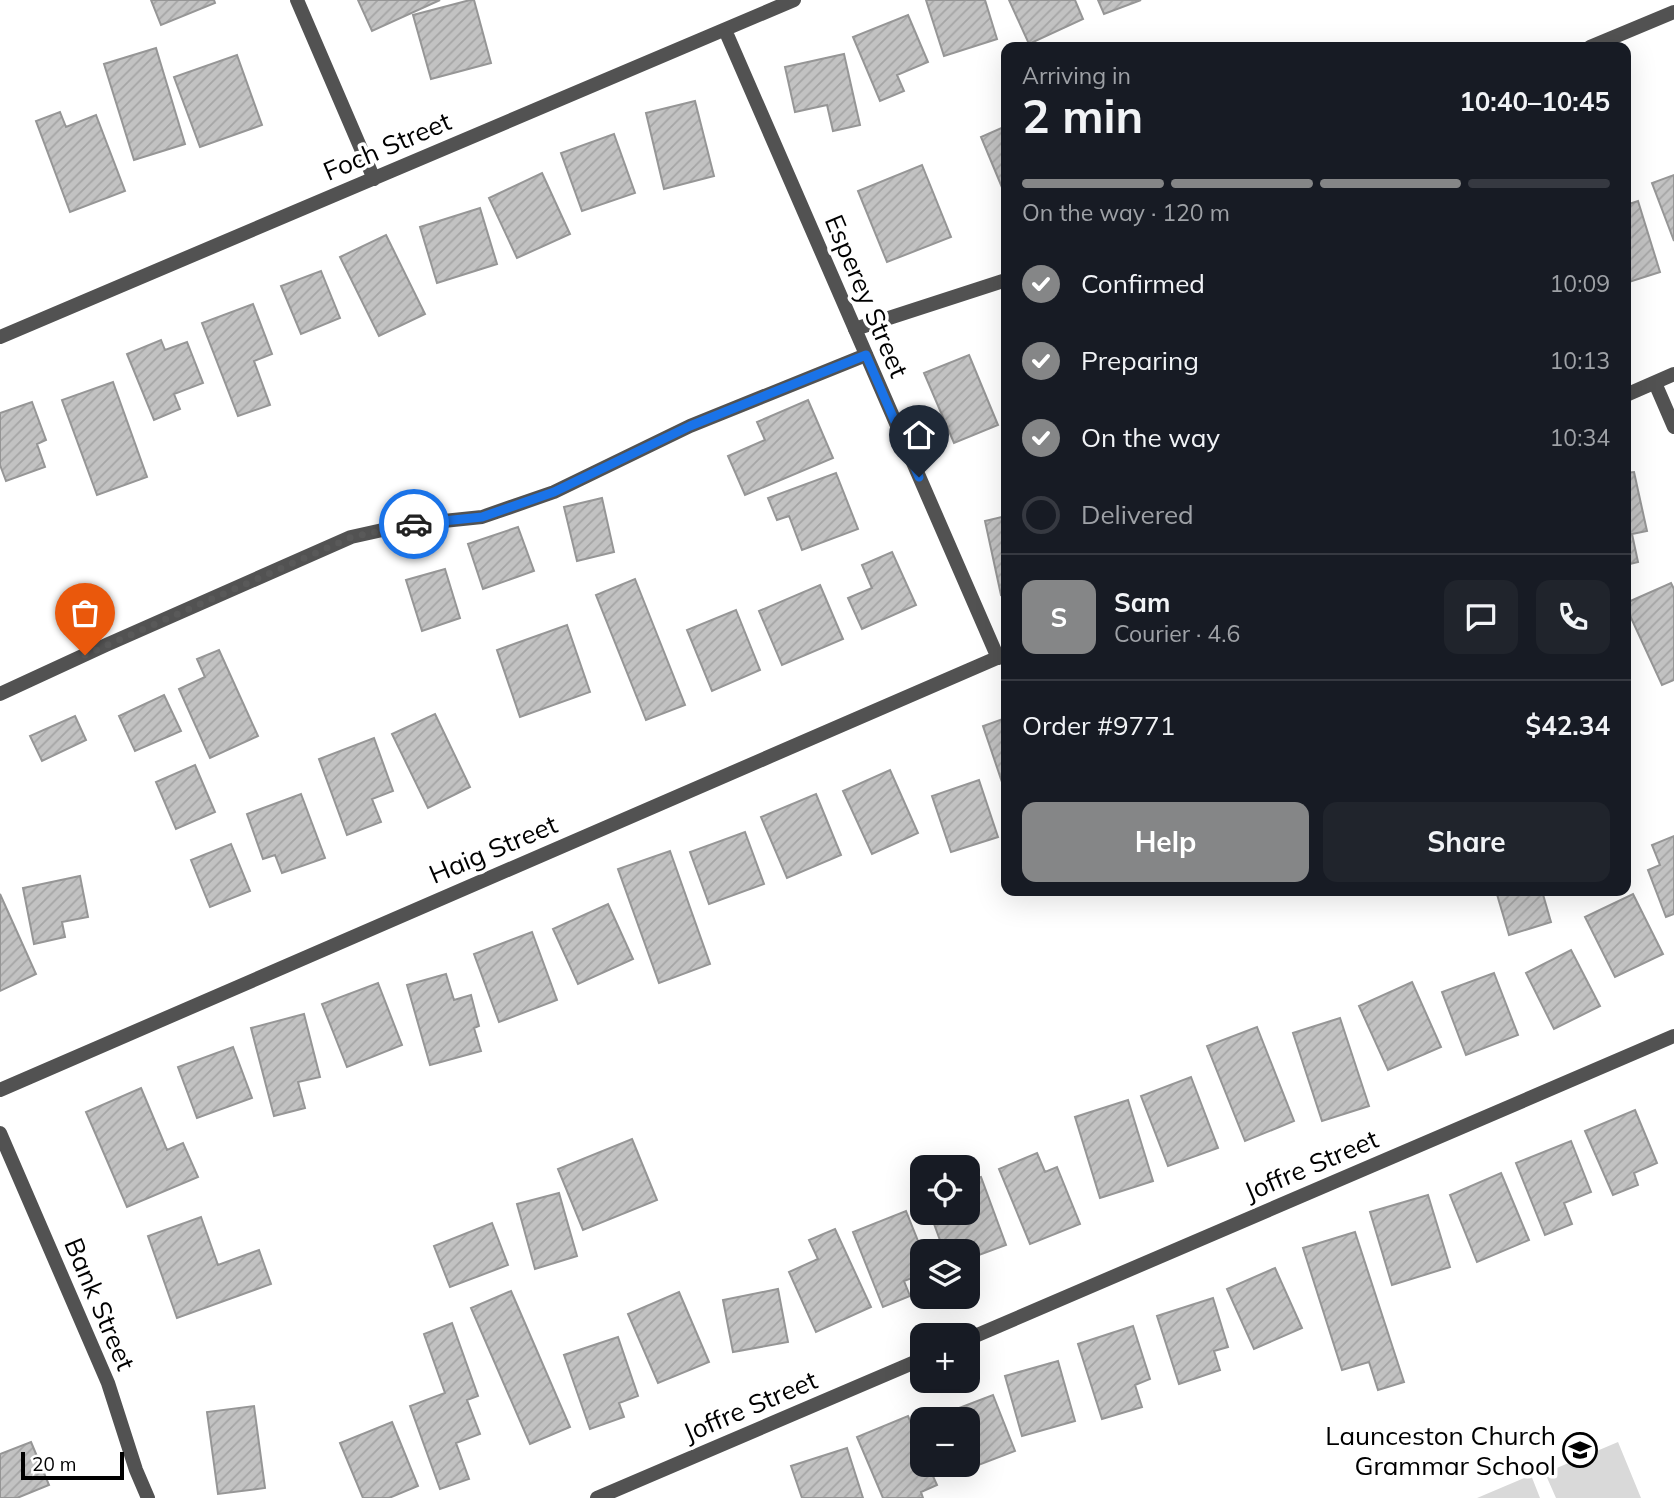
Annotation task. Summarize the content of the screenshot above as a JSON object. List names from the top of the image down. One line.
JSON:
{"streets":{"street":["Foch Street","Esperey Street","Haig Street","Joffre Street","Bank Street"]},"crossings":[["Foch Street","Esperey Street"]],"places":{"school or university":["Launceston Church Grammar School"]},"scale_bar":"20 m","page":{"heading":["2 min","Arriving in","10:40–10:45"],"panel":["Sam","Courier · 4.6","Order #9771","$42.34"],"bar":"On the way · 120 m","list":[["Confirmed","10:09"],["Preparing","10:13"],["On the way","10:34"],"Delivered"],"round":"S","buttons":["Help","Share"],"map_buttons":["+","−"],"scale":"20 m"}}
